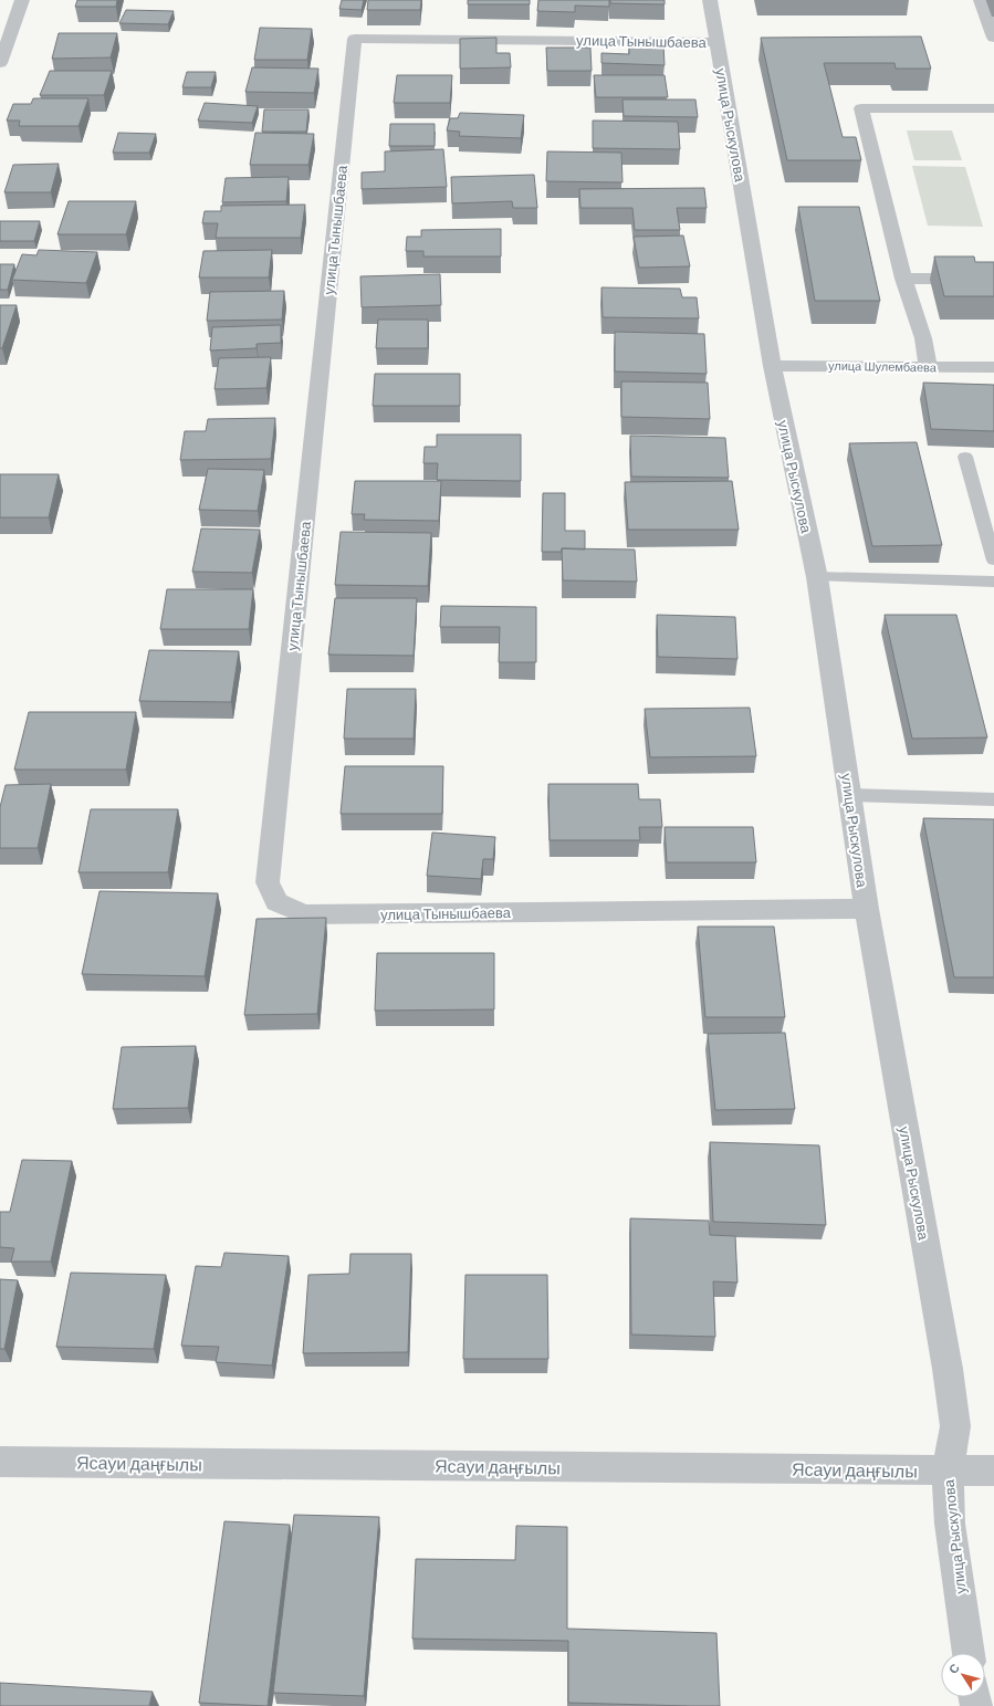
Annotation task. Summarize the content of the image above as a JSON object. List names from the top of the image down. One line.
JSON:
{"streets":{"street":["улица Тынышбаева","улица Рыскулова","улица Шулембаева","Ясауи даңғылы"]},"crossings":[["улица Тынышбаева","улица Рыскулова"],["улица Рыскулова","улица Шулембаева"],["улица Рыскулова","Ясауи даңғылы"]],"north":"top left"}
